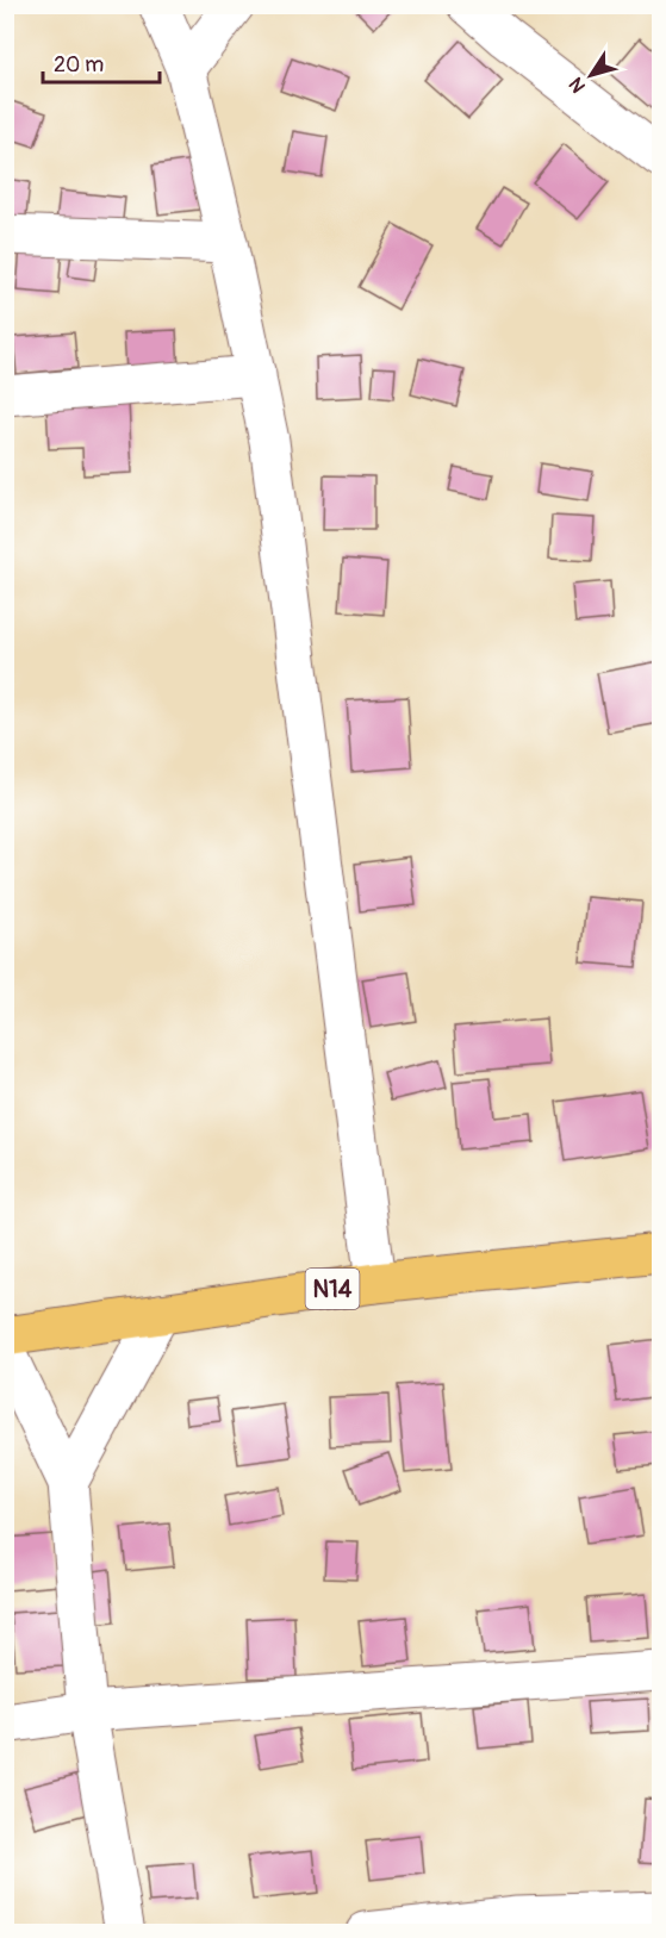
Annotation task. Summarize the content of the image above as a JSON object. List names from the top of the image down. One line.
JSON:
{"streets":{"main road":["N14"]},"scale_bar":"20 m","north":"bottom left"}
